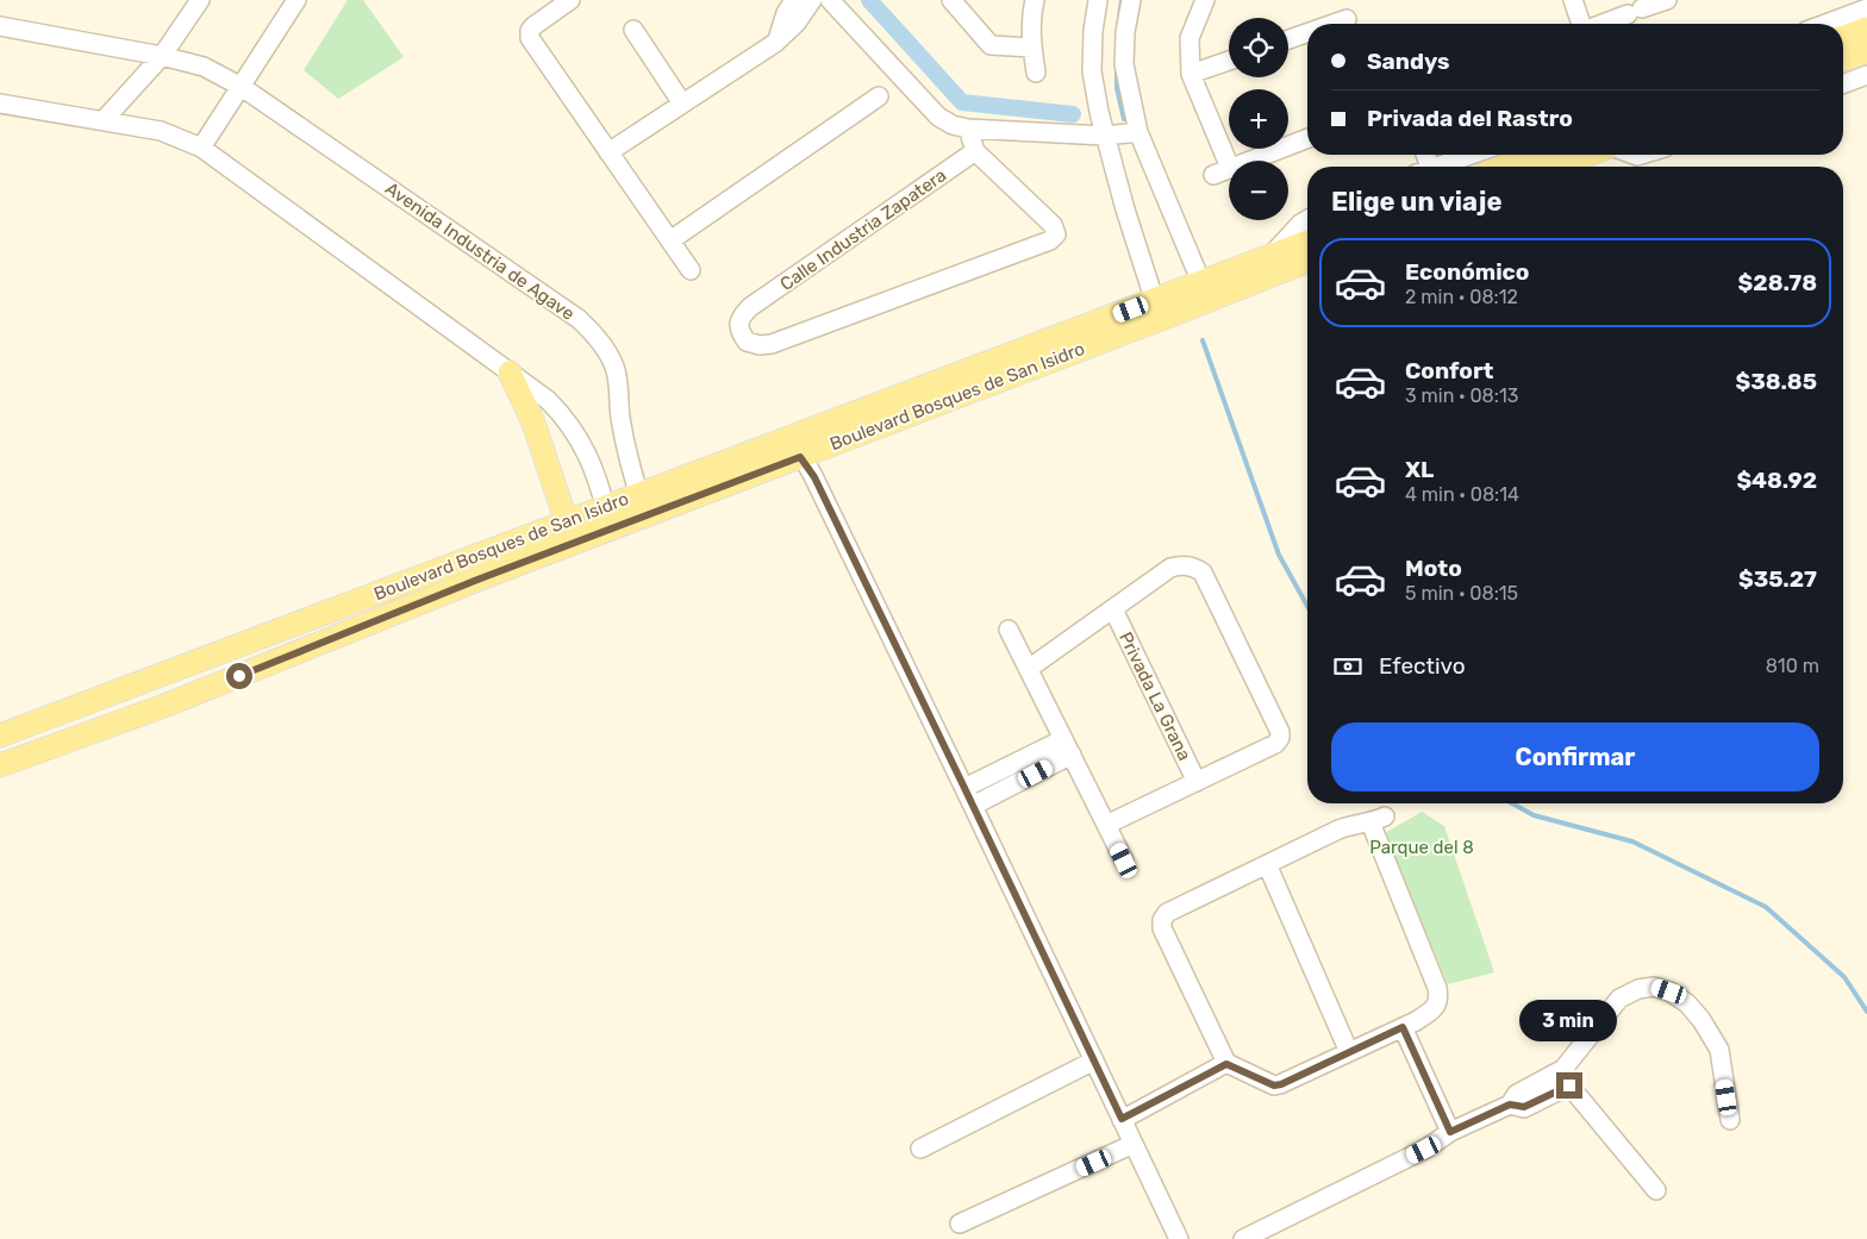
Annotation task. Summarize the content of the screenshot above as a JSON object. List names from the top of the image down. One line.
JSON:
{"streets":{"main road":["Boulevard Bosques de San Isidro"],"street":["Calle Industria Zapatera","Avenida Industria de Agave","Privada La Grana"]},"crossings":[["Avenida Industria de Agave","Boulevard Bosques de San Isidro"]],"parks":["Parque del 8"],"page":{"map_buttons":["+","−"],"banner":["Sandys","Privada del Rastro"],"heading":"Elige un viaje","list":[{"name":"Económico","note":"2 min · 08:12","value":"$28.78"},{"name":"Confort","note":"3 min · 08:13","value":"$38.85"},{"name":"XL","note":"4 min · 08:14","value":"$48.92"},{"name":"Moto","note":"5 min · 08:15","value":"$35.27"}],"pay":["Efectivo","810 m"],"buttons":"Confirmar","bubble":"3 min"}}
